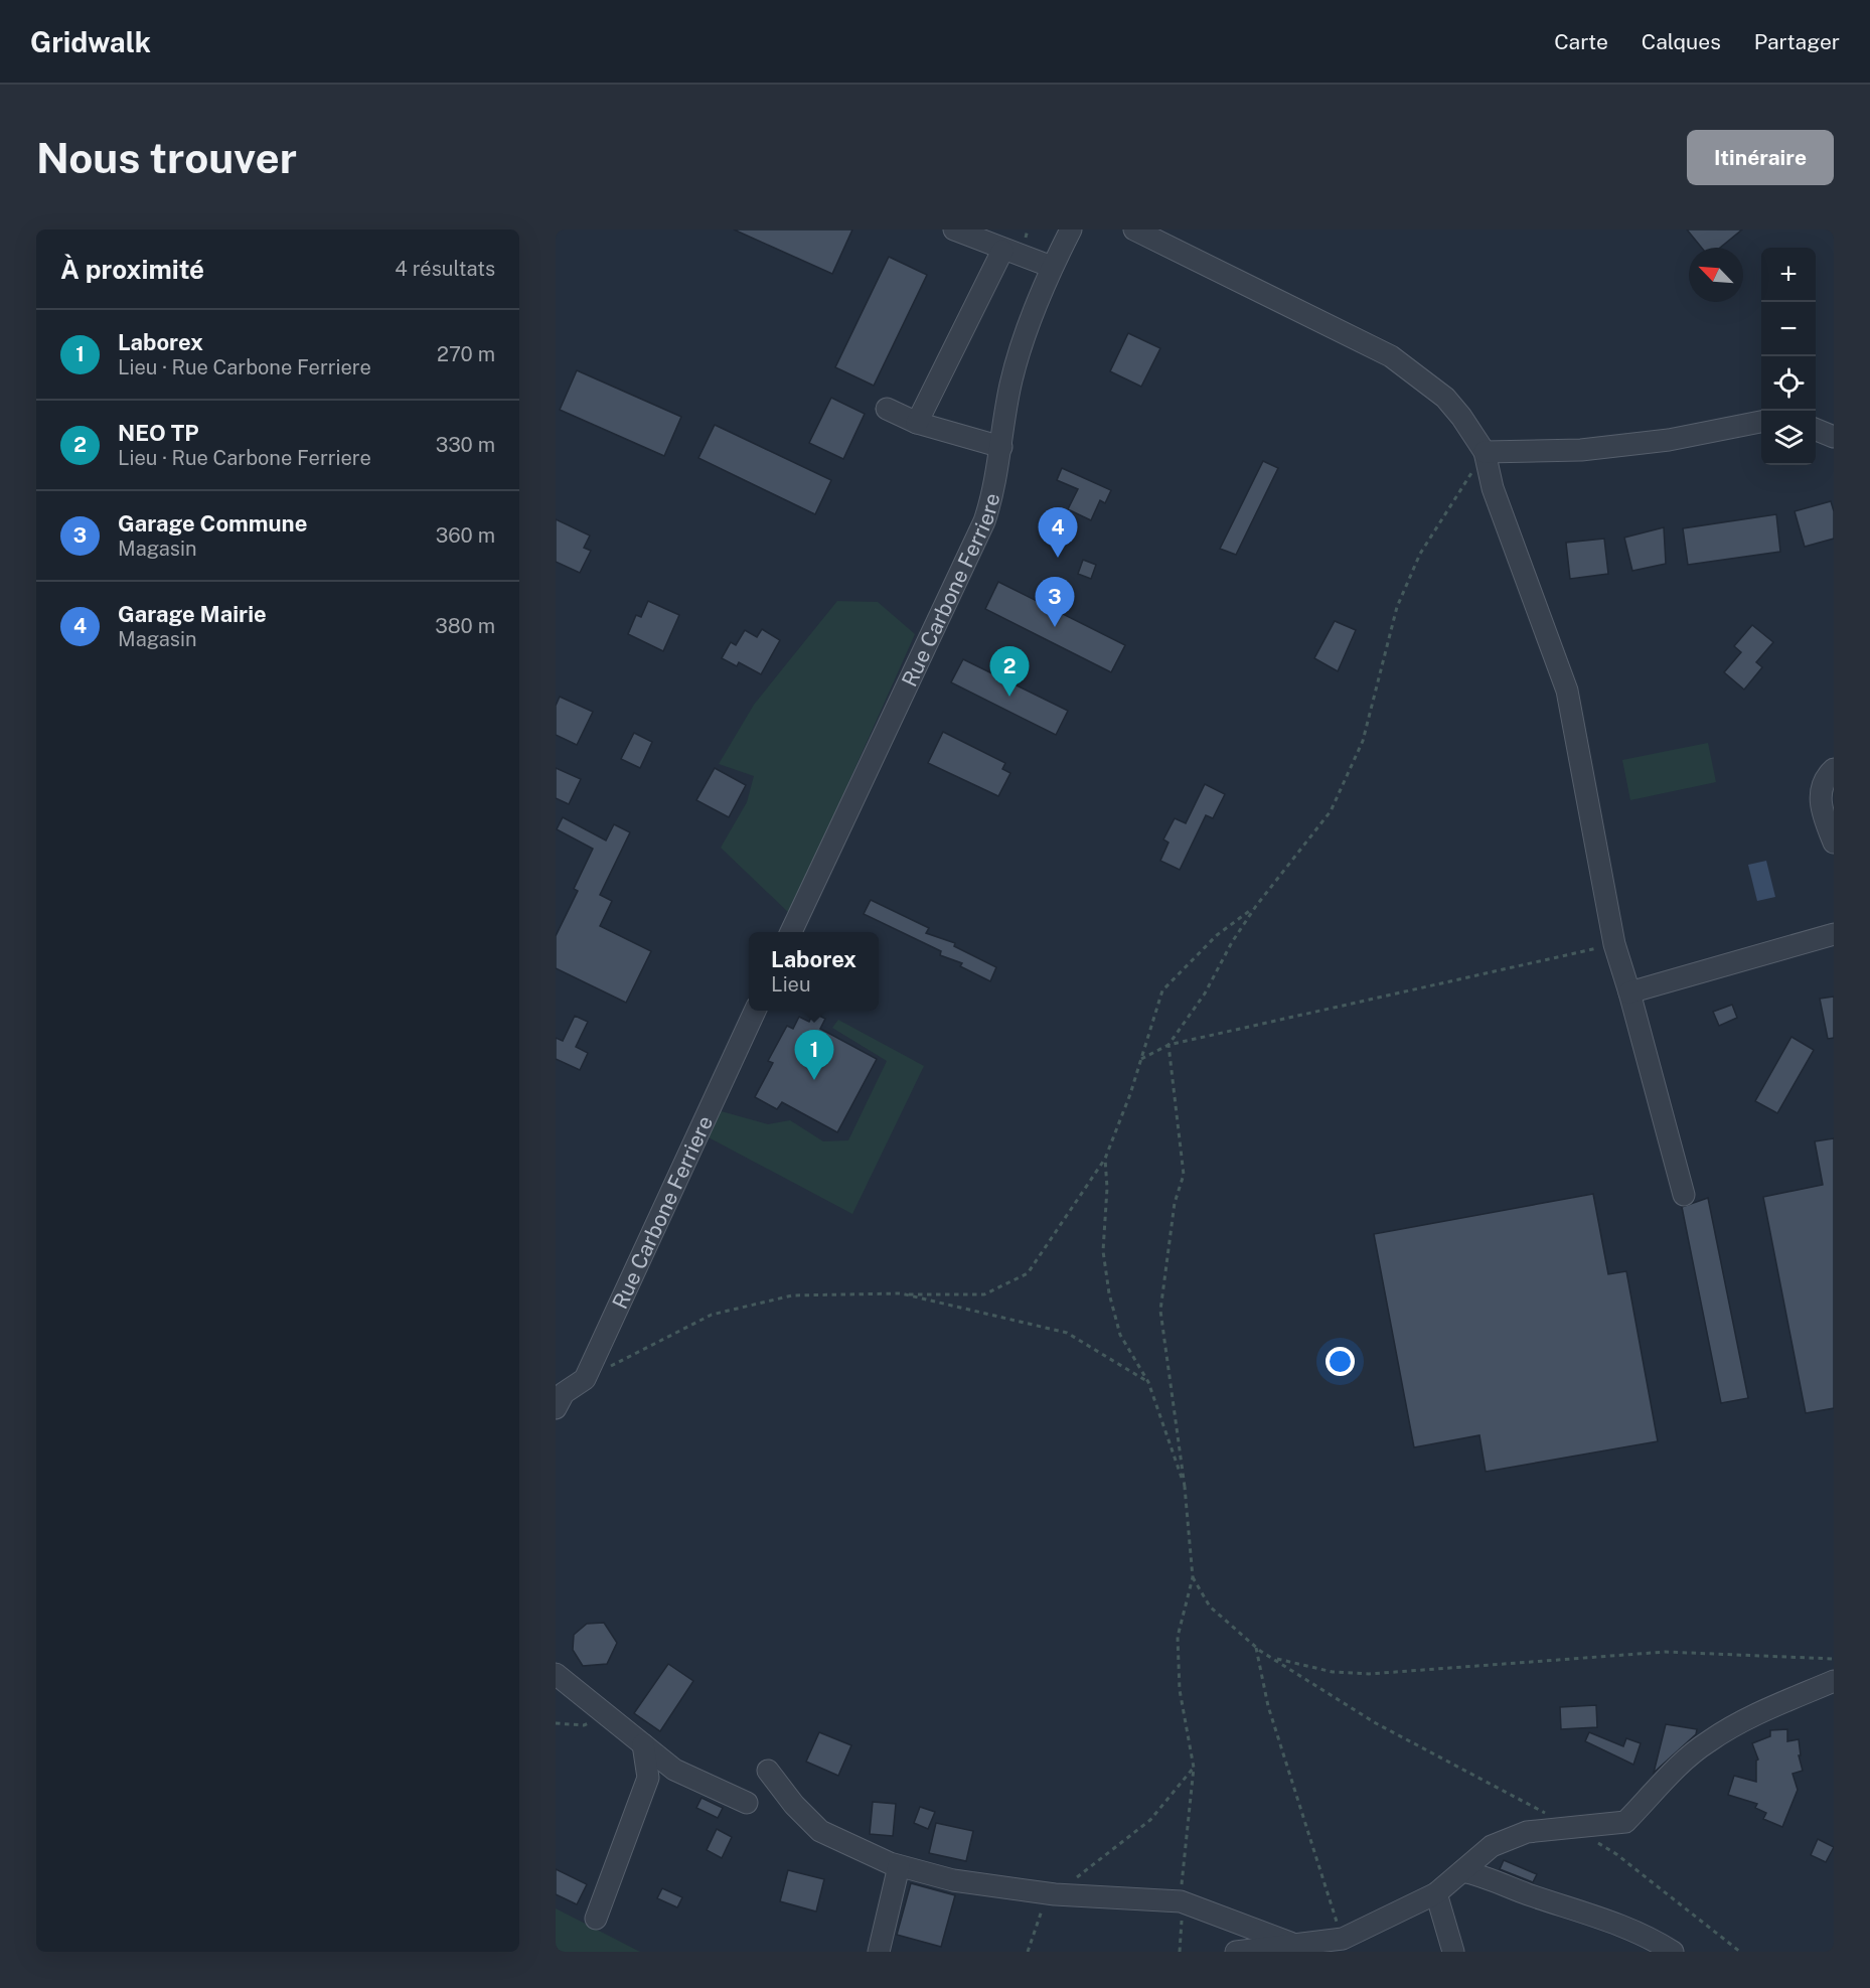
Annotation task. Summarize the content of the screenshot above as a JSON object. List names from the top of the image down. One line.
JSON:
{"streets":{"street":["Rue Carbone Ferriere"]},"north":"top left","page":{"header":"Gridwalk","nav":["Carte","Calques","Partager"],"buttons":"Itinéraire","title":"Nous trouver","heading":["À proximité","4 résultats"],"map_buttons":["+","−"],"list":[{"mark":"1","name":"Laborex","note":"Lieu · Rue Carbone Ferriere","value":"270 m"},{"mark":"2","name":"NEO TP","note":"Lieu · Rue Carbone Ferriere","value":"330 m"},{"mark":"3","name":"Garage Commune","note":"Magasin","value":"360 m"},{"mark":"4","name":"Garage Mairie","note":"Magasin","value":"380 m"}],"pins":["4","3","2","1"],"popup":["Laborex","Lieu"]}}
